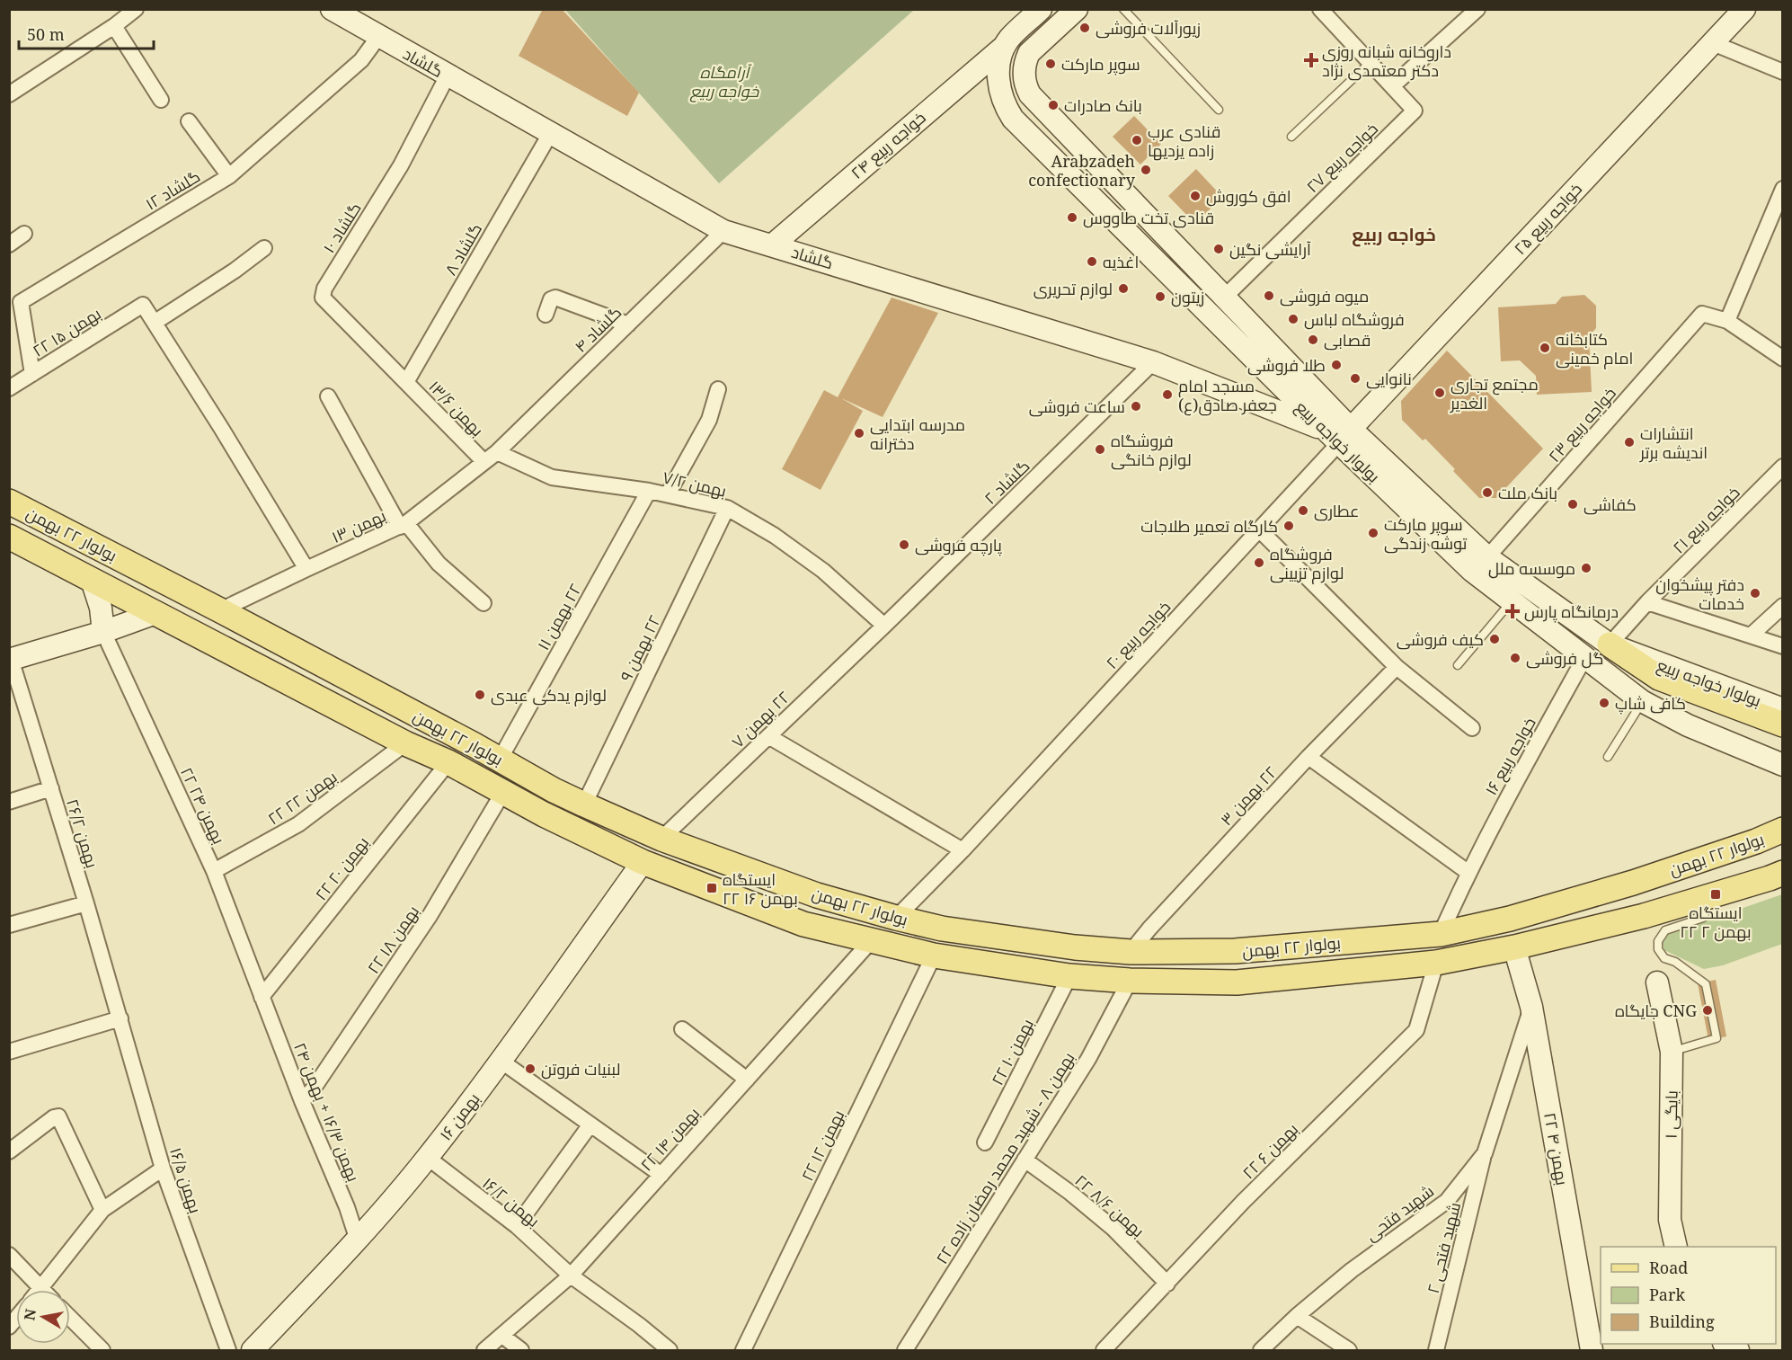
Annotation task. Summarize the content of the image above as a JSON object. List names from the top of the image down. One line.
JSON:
{"streets":{"main road":["بولوار ۲۲ بهمن"],"street":["گلشاد","خواجه ربیع ۲۴","خواجه ربیع ۲۷","گلشاد ۱۲","خواجه ربیع ۲۵","گلشاد ۱۰","گلشاد ۸","گلشاد ۴","۲۲ بهمن ۱۵","بهمن ۱۳/۶","خواجه ربیع ۲۳","بولوار خواجه ربیع","گلشاد ۲","بهمن ۷/۲","خواجه ربیع ۲۱","بهمن ۱۳","٢٢ بهمن ١١","خواجه ربیع ۲۰","٢٢ بهمن ۹","٢٢ بهمن ٧","خواجه ربیع ۱۶","٢٢ بهمن ۳","۲۲ بهمن ۲۲","۲۲ بهمن ۲۴","بهمن ۲۶/۲","۲۲ بهمن ۲۰","۲۲ بهمن ۱۸","۲۲ بهمن ۱۰","بهمن ۱۶/۳ + بهمن ۲۴","بایگی ۱","بهمن ۱۶","۲۲ بهمن ۱۴","۲۲ بهمن ۱۲","۲۲ بهمن ۴","۲۲ بهمن ۶","۲۲ بهمن ۸ - شهید محمد رمضان زاده","بهمن ۱۶/۵","بهمن ۱۶/۲","۲۲ بهمن ۸/۶","شهید فتحی","شهید فتحی ۲"]},"crossings":[["گلشاد","خواجه ربیع ۲۴"],["گلشاد","گلشاد ۱۲"],["گلشاد","خواجه ربیع ۲۵"],["گلشاد","گلشاد ۱۰"],["گلشاد","گلشاد ۸"],["گلشاد","گلشاد ۴"],["گلشاد","بولوار خواجه ربیع"],["گلشاد","گلشاد ۲"],["گلشاد","خواجه ربیع ۲۰"],["خواجه ربیع ۲۴","بولوار خواجه ربیع"],["خواجه ربیع ۲۷","بولوار خواجه ربیع"],["گلشاد ۱۲","۲۲ بهمن ۱۵"],["خواجه ربیع ۲۵","بولوار خواجه ربیع"],["خواجه ربیع ۲۵","خواجه ربیع ۲۰"],["گلشاد ۱۰","گلشاد ۸"],["گلشاد ۱۰","بهمن ۱۳/۶"],["گلشاد ۸","بهمن ۱۳/۶"],["گلشاد ۴","بهمن ۷/۲"],["گلشاد ۴","بهمن ۱۳"],["بهمن ۱۳/۶","بهمن ۱۳"],["خواجه ربیع ۲۳","بولوار خواجه ربیع"],["بولوار خواجه ربیع","خواجه ربیع ۲۱"],["بولوار خواجه ربیع","خواجه ربیع ۲۰"],["بولوار خواجه ربیع","خواجه ربیع ۱۶"],["گلشاد ۲","بهمن ۷/۲"],["گلشاد ۲","٢٢ بهمن ٧"],["بهمن ۷/۲","بهمن ۱۳"],["بهمن ۷/۲","٢٢ بهمن ١١"],["بهمن ۷/۲","٢٢ بهمن ۹"],["بهمن ۷/۲","٢٢ بهمن ٧"],["بهمن ۱۳","بولوار ۲۲ بهمن"],["بولوار ۲۲ بهمن","٢٢ بهمن ١١"],["بولوار ۲۲ بهمن","خواجه ربیع ۲۰"],["بولوار ۲۲ بهمن","٢٢ بهمن ۹"],["بولوار ۲۲ بهمن","٢٢ بهمن ٧"],["بولوار ۲۲ بهمن","خواجه ربیع ۱۶"],["بولوار ۲۲ بهمن","٢٢ بهمن ۳"],["بولوار ۲۲ بهمن","۲۲ بهمن ۲۲"],["بولوار ۲۲ بهمن","۲۲ بهمن ۲۰"],["بولوار ۲۲ بهمن","۲۲ بهمن ۱۸"],["بولوار ۲۲ بهمن","۲۲ بهمن ۱۰"],["بولوار ۲۲ بهمن","بهمن ۱۶"],["بولوار ۲۲ بهمن","۲۲ بهمن ۱۴"],["بولوار ۲۲ بهمن","۲۲ بهمن ۱۲"],["بولوار ۲۲ بهمن","۲۲ بهمن ۴"],["بولوار ۲۲ بهمن","۲۲ بهمن ۶"],["بولوار ۲۲ بهمن","۲۲ بهمن ۸ - شهید محمد رمضان زاده"],["۲۲ بهمن ۲۲","۲۲ بهمن ۲۴"],["۲۲ بهمن ۲۴","۲۲ بهمن ۲۰"],["۲۲ بهمن ۲۴","بهمن ۱۶/۳ + بهمن ۲۴"],["بهمن ۲۶/۲","بهمن ۱۶/۵"],["۲۲ بهمن ۲۰","بهمن ۱۶/۳ + بهمن ۲۴"],["۲۲ بهمن ۱۸","بهمن ۱۶/۳ + بهمن ۲۴"],["بهمن ۱۶/۳ + بهمن ۲۴","بهمن ۱۶"],["بهمن ۱۶","بهمن ۱۶/۲"],["۲۲ بهمن ۱۴","بهمن ۱۶/۲"],["۲۲ بهمن ۴","شهید فتحی"],["۲۲ بهمن ۶","۲۲ بهمن ۸/۶"],["۲۲ بهمن ۸ - شهید محمد رمضان زاده","۲۲ بهمن ۸/۶"],["شهید فتحی","شهید فتحی ۲"]],"districts":["خواجه ربیع"],"parks":["آرامگاه خواجه ربیع"],"places":{"other":["زیورآلات فروشی","سوپر مارکت","بانک صادرات","قنادی عرب زاده یزدیها","Arabzadeh confectionary","افق کوروش","قنادی تخت طاووس","آرایشی نگین","اغذیه","لوازم تحریری","میوه فروشی","زیتون","فروشگاه لباس","قصابی","کتابخانه امام خمینی","طلا فروشی","نانوایی","مجتمع تجاری الغدیر","مسجد امام جعفر صادق(ع)","ساعت فروشی","مدرسه ابتدایی دخترانه","انتشارات اندیشه برتر","فروشگاه لوازم خانگی","بانک ملت","کفاشی","عطاری","کارگاه تعمیر طلاجات","سوپر مارکت توشه زندگی","پارچه فروشی","فروشگاه لوازم تزیینی","موسسه ملل","دفتر پیشخوان خدمات","کیف فروشی","گل فروشی","لوازم یدکی عبدی","کافی شاپ","جایگاه CNG","لبنیات فروتن"],"health":["داروخانه شبانه روزی دکتر معتمدی نژاد","درمانگاه پارس"],"transit":["ایستگاه ۲۲ بهمن ۱۶","ایستگاه ۲۲ بهمن ۲"]},"legend":["Road","Park","Building"],"scale_bar":"50 m","north":"left"}
